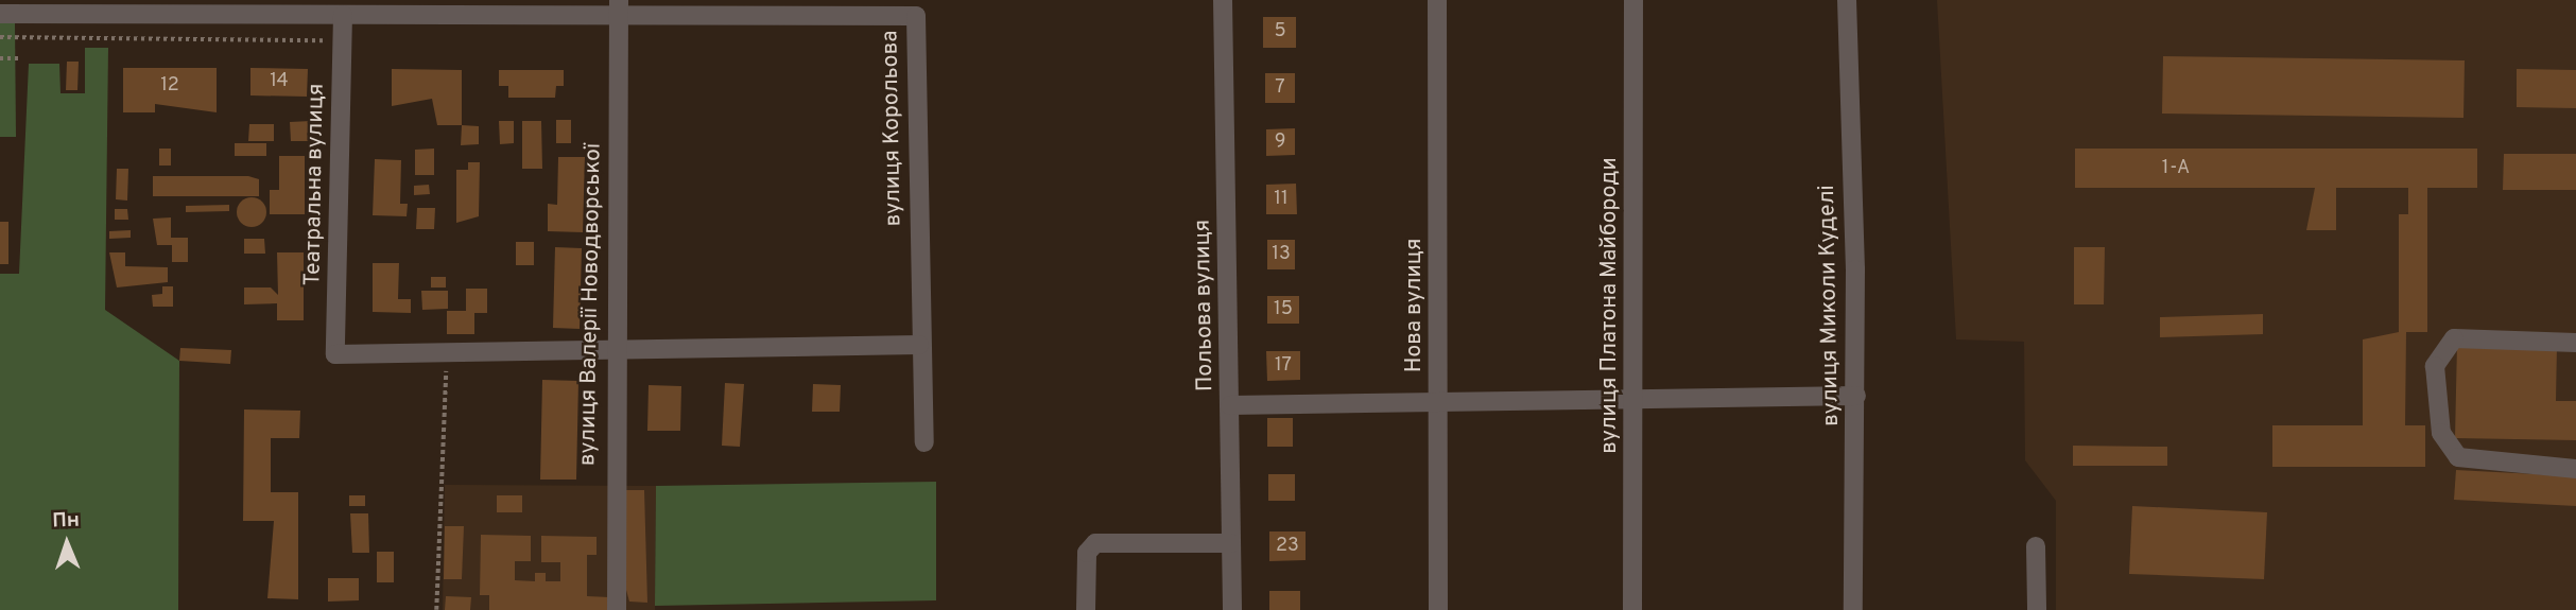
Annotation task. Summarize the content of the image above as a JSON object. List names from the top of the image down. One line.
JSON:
{"streets":{"street":["вулиця Корольова","Театральна вулиця","вулиця Валерії Новодворської","Польова вулиця","Нова вулиця","вулиця Платона Майбороди","вулиця Миколи Куделі"]},"crossings":[["вулиця Корольова","Театральна вулиця"],["вулиця Корольова","вулиця Валерії Новодворської"]],"house_numbers":["5","14","12","7","9","1-А","11","13","15","17","23"],"north":"top"}
